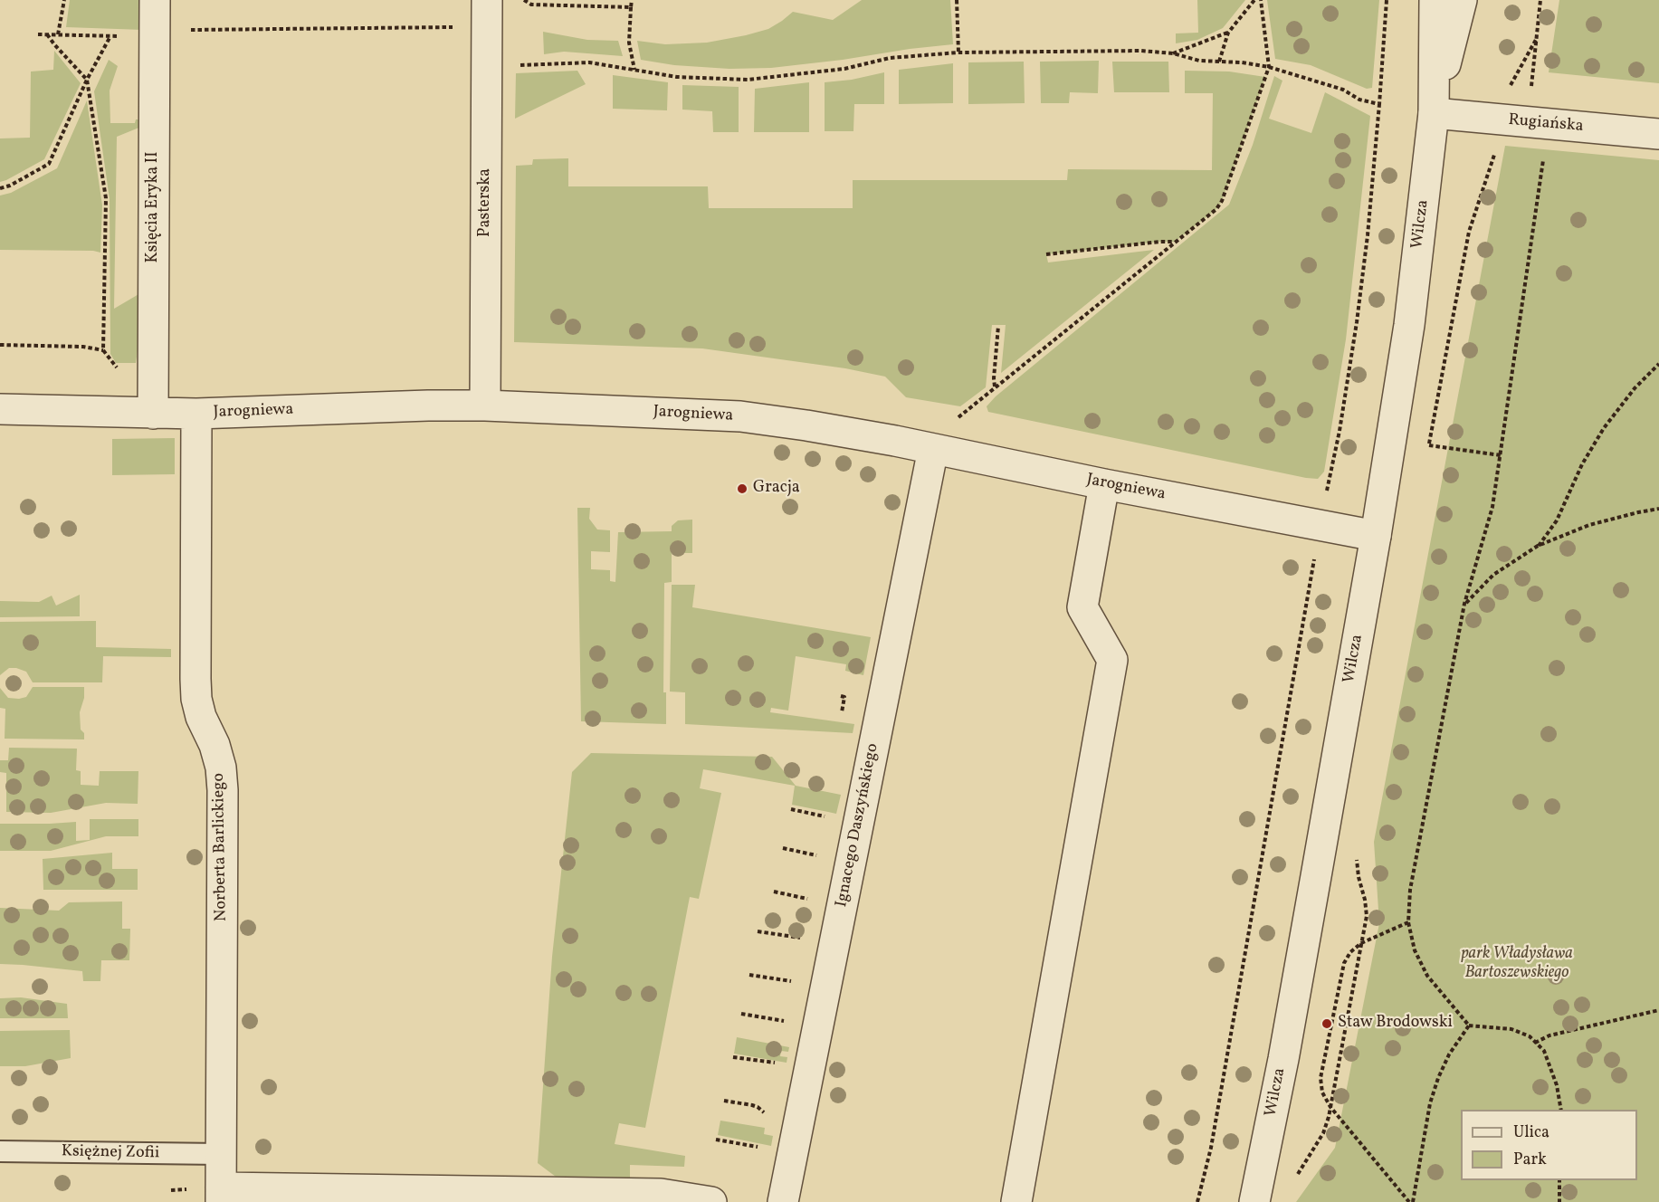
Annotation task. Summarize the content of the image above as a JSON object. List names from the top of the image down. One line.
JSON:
{"streets":{"street":["Rugiańska","Pasterska","Księcia Eryka II","Wilcza","Jarogniewa","Ignacego Daszyńskiego","Norberta Barlickiego"],"lane":["Księżnej Zofii"]},"crossings":[["Rugiańska","Wilcza"],["Pasterska","Jarogniewa"],["Księcia Eryka II","Jarogniewa"],["Wilcza","Jarogniewa"],["Jarogniewa","Ignacego Daszyńskiego"],["Jarogniewa","Norberta Barlickiego"],["Norberta Barlickiego","Księżnej Zofii"]],"parks":["park Władysława Bartoszewskiego"],"places":["Gracja","Staw Brodowski"],"legend":["Ulica","Park"]}
